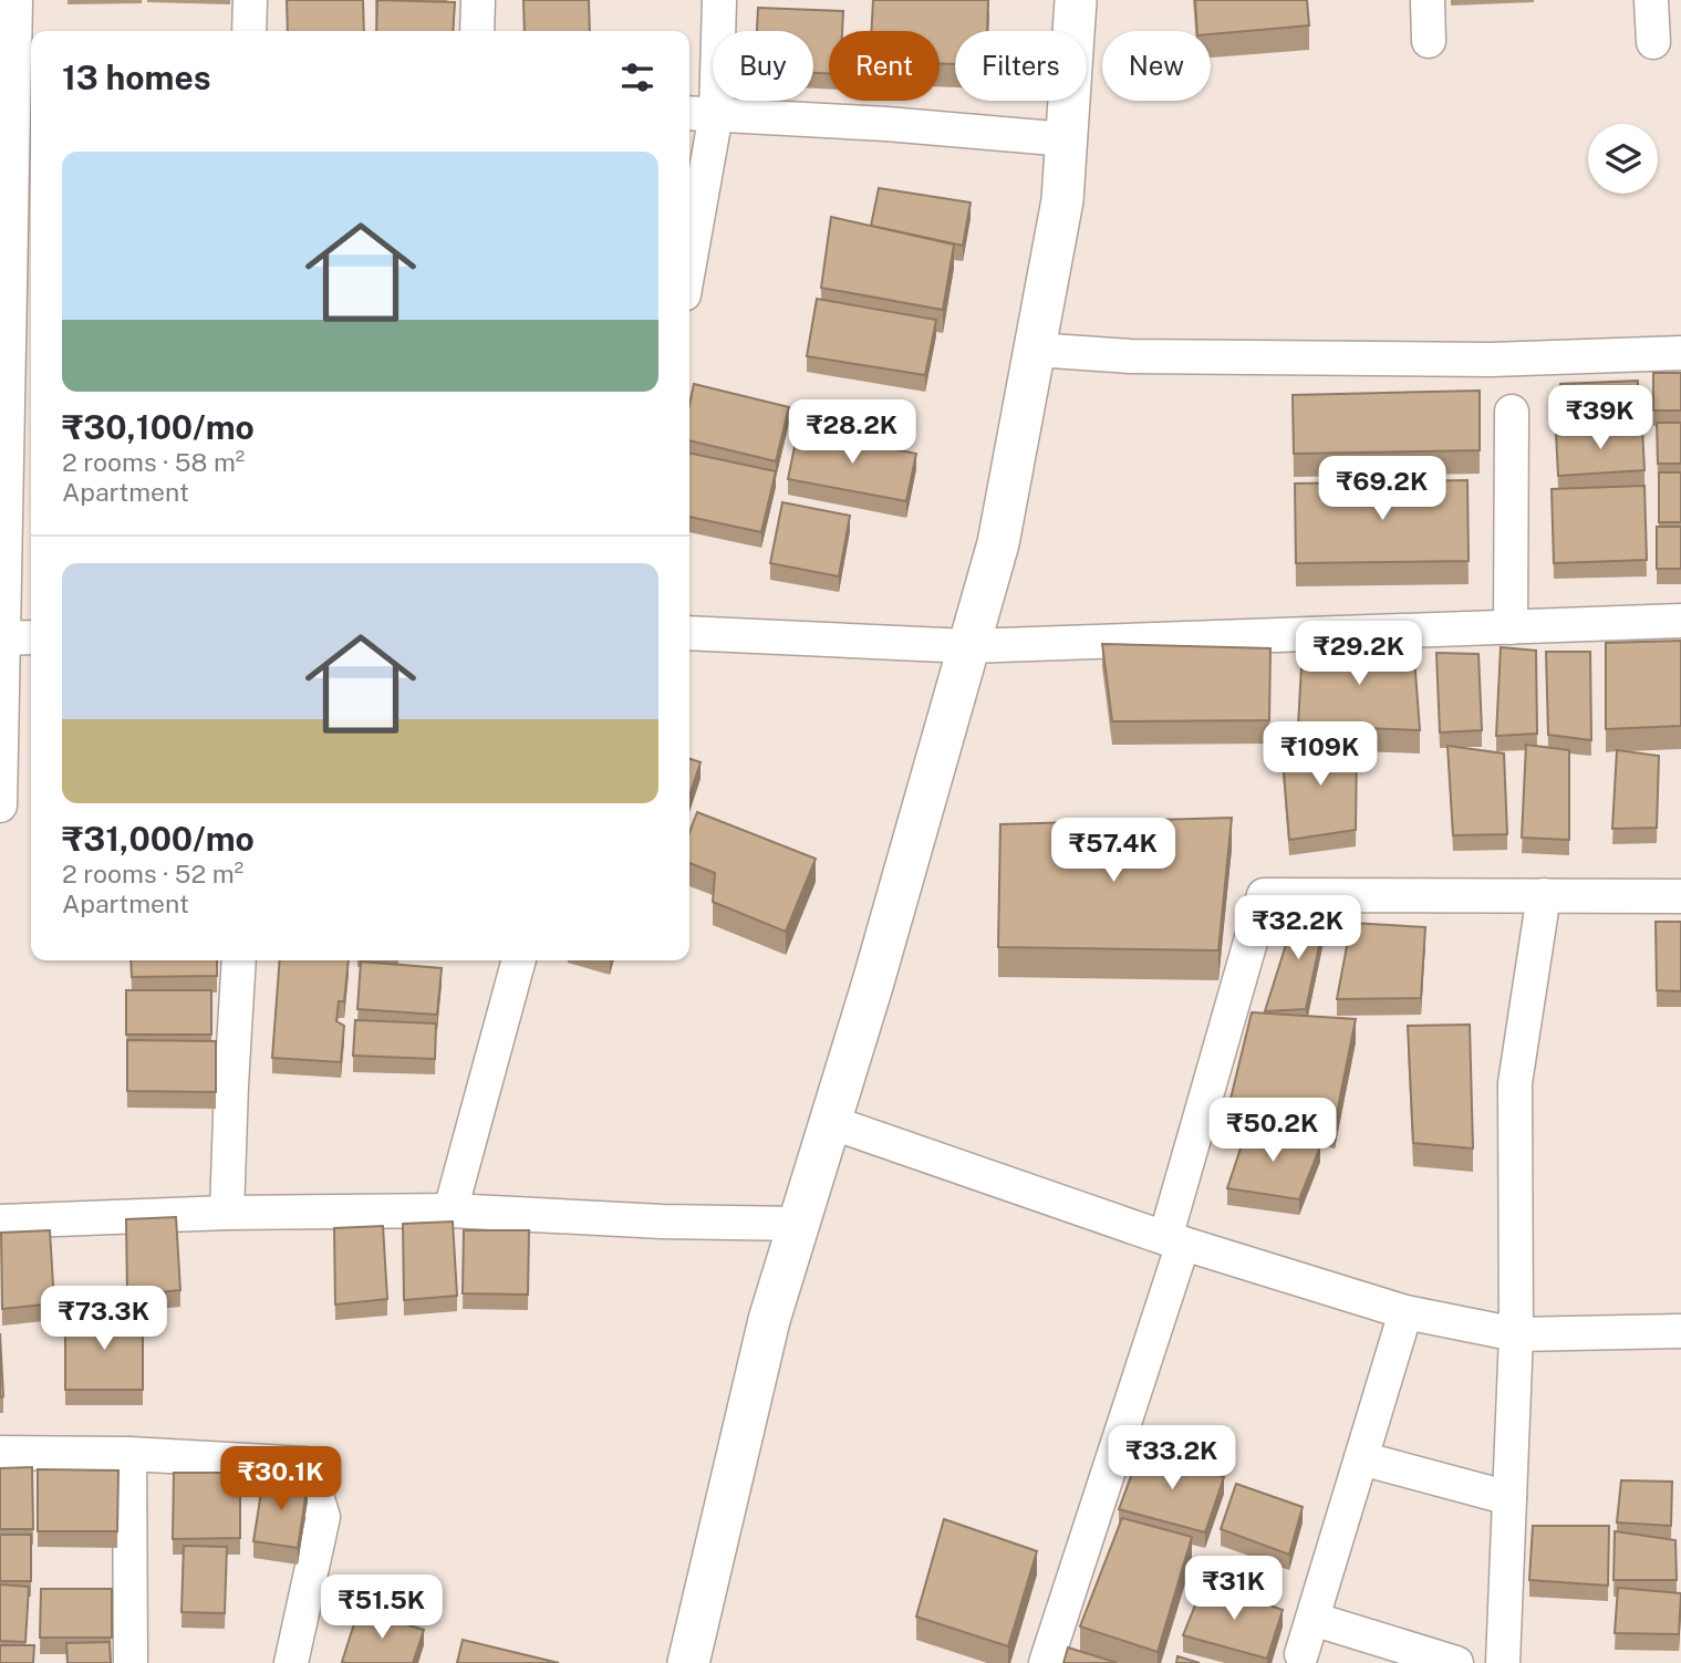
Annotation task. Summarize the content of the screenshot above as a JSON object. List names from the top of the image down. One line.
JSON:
{"page":{"chip":["Buy","Rent","Filters","New"],"heading":"13 homes","list":[{"name":"₹30,100/mo","note":"2 rooms · 58 m² · Apartment"},{"name":"₹31,000/mo","note":"2 rooms · 52 m² · Apartment"}],"price":["₹39K","₹28.2K","₹69.2K","₹29.2K","₹109K","₹57.4K","₹32.2K","₹50.2K","₹73.3K","₹33.2K","₹30.1K","₹31K","₹51.5K"]}}
